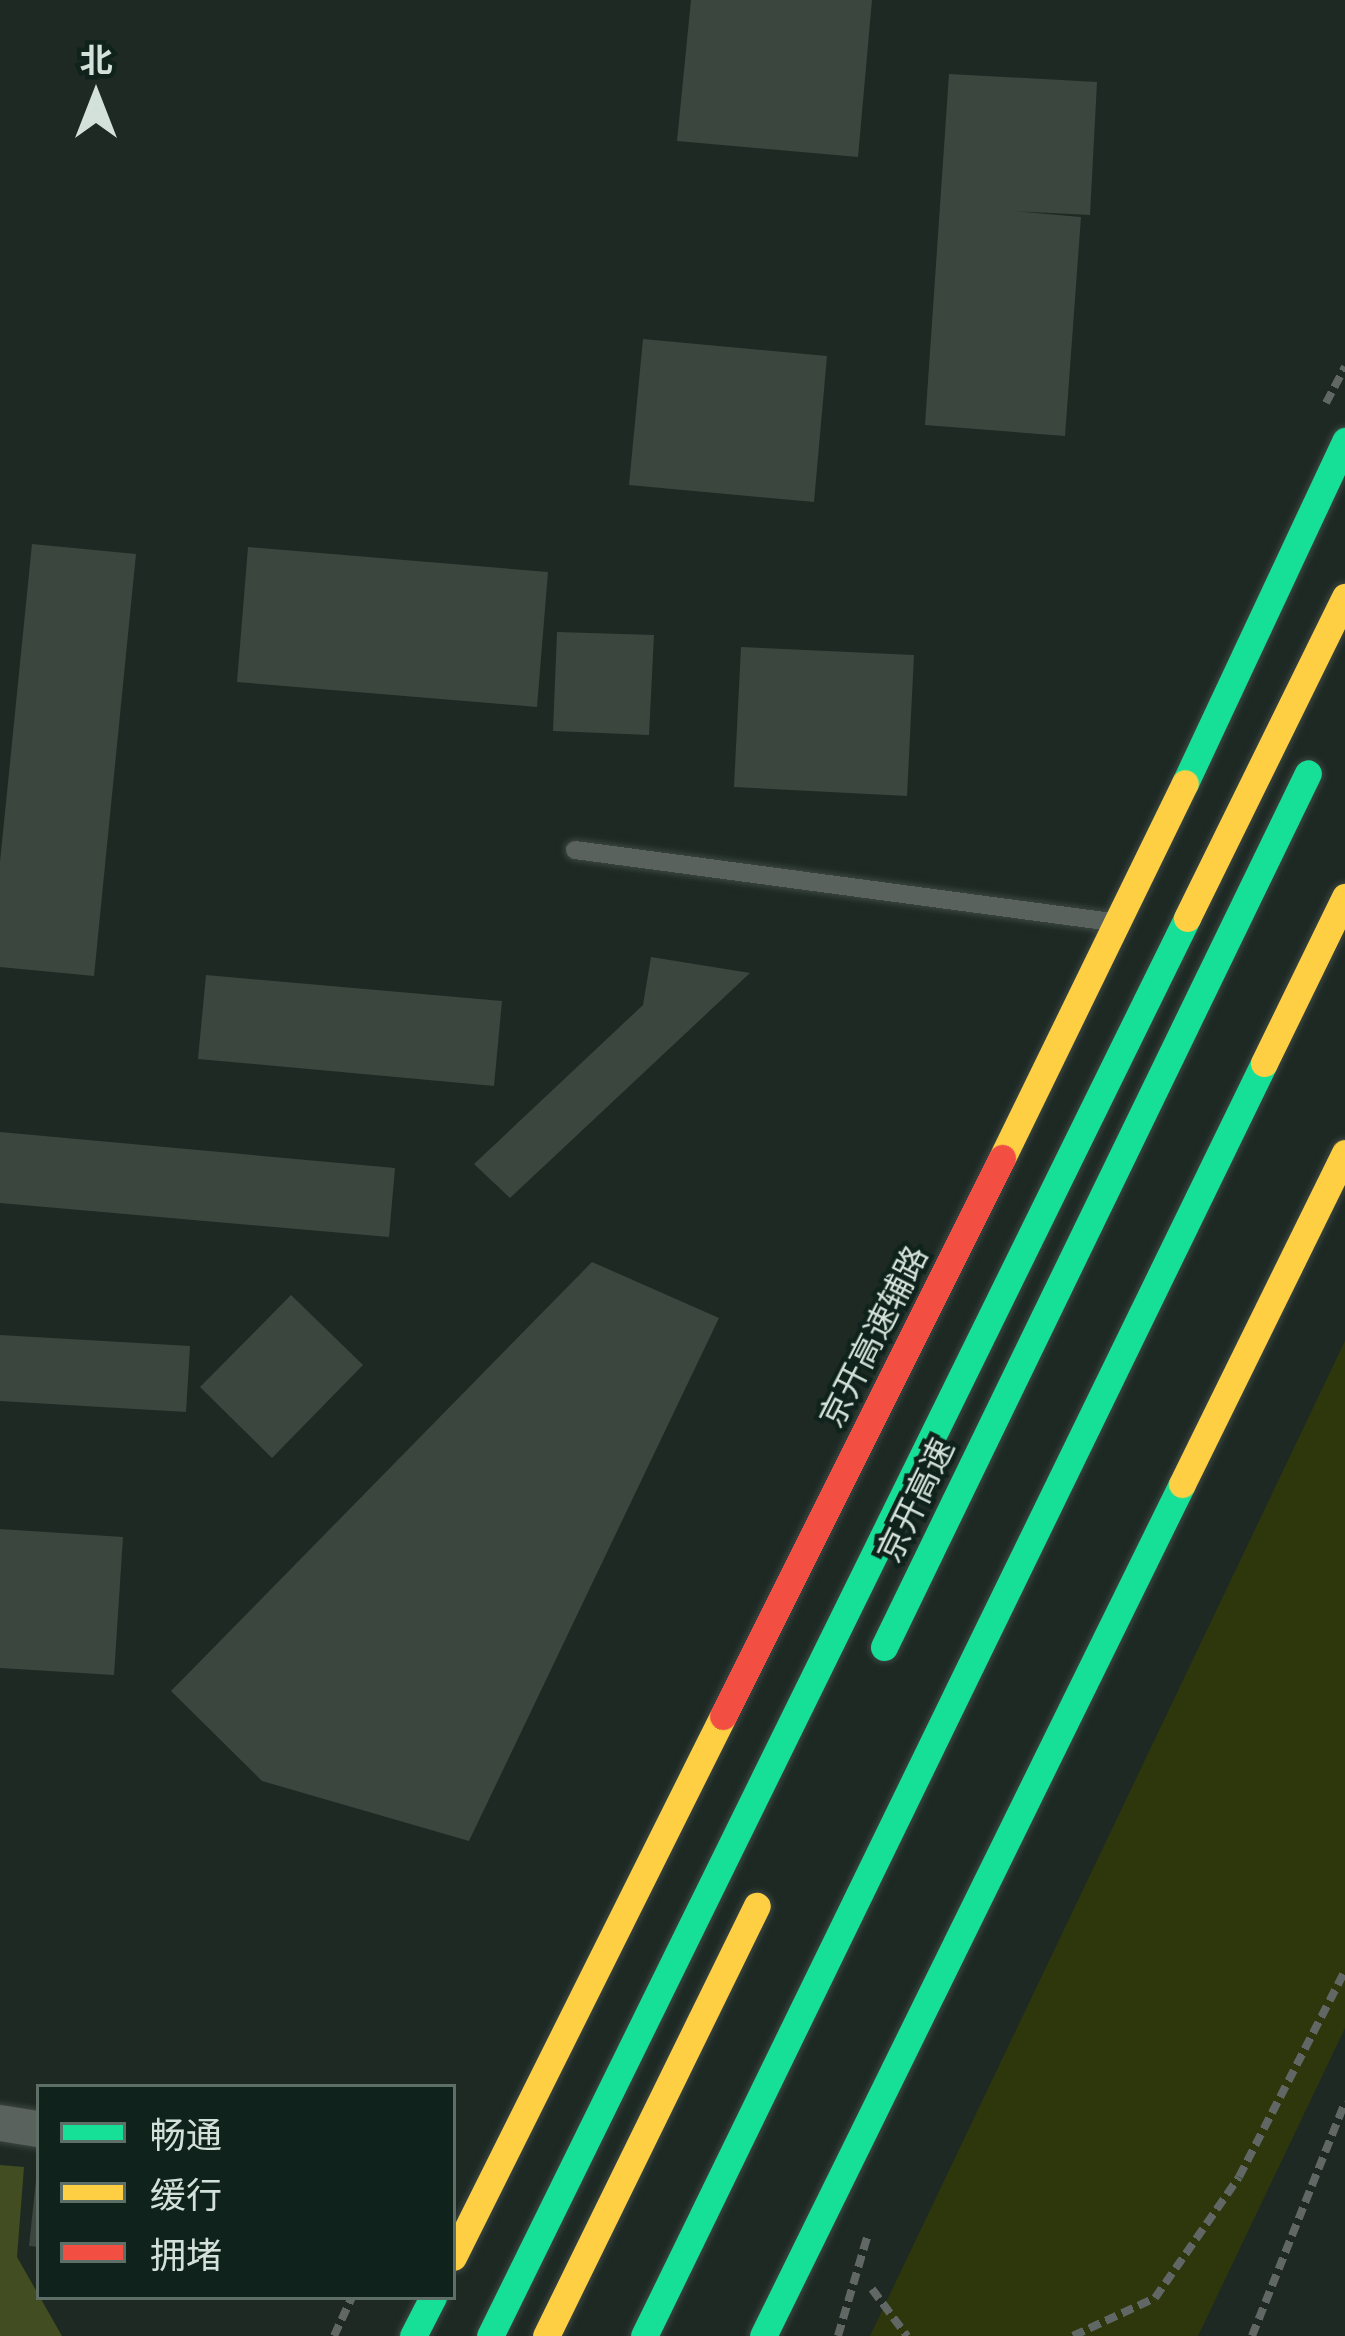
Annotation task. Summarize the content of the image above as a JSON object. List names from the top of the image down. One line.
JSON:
{"streets":{"main road":["京开高速辅路","京开高速"]},"legend":["畅通","缓行","拥堵"],"north":"top"}
